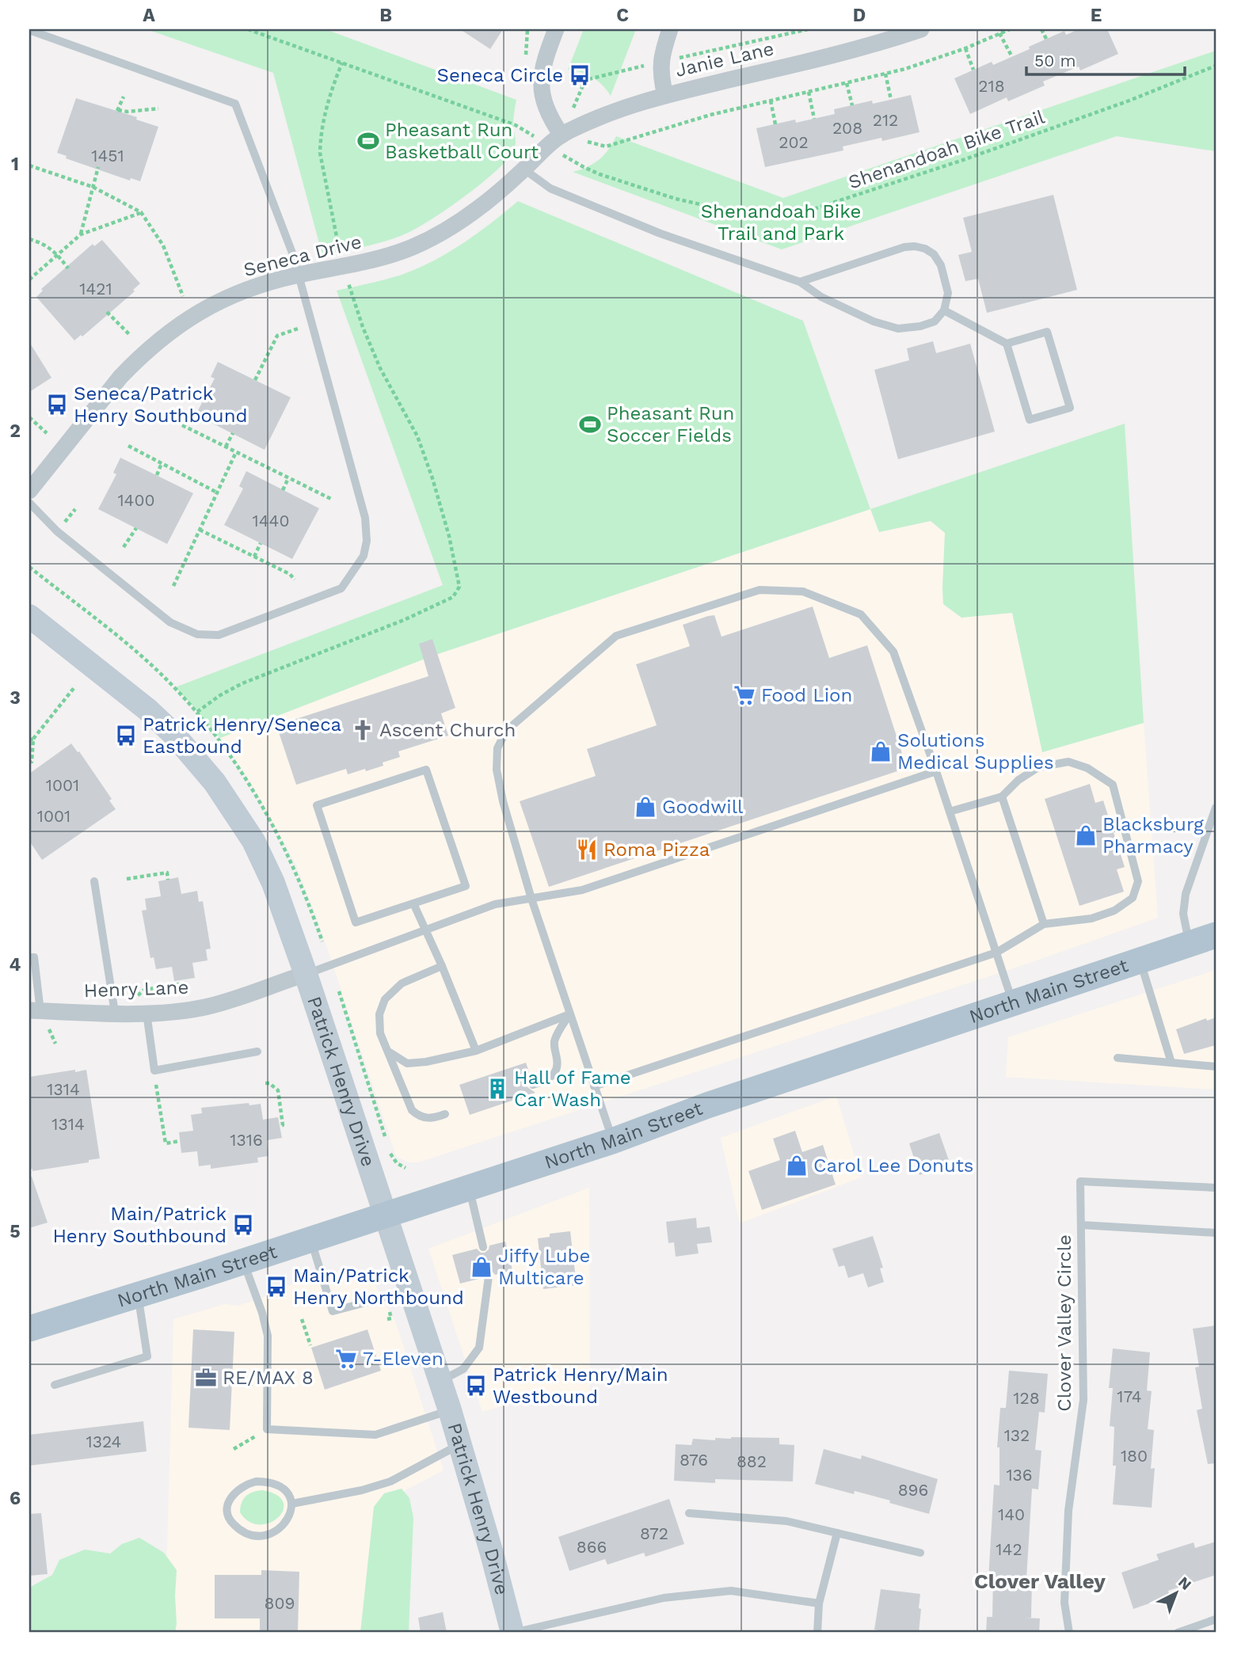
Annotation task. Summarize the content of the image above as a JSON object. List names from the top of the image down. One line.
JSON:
{"streets":{"main road":["North Main Street","Patrick Henry Drive"],"street":["Janie Lane","Seneca Drive","Henry Lane"],"lane":["Clover Valley Circle"],"path":["Shenandoah Bike Trail"]},"crossings":[["Janie Lane","Seneca Drive"],["Shenandoah Bike Trail","Seneca Drive"],["Henry Lane","Patrick Henry Drive"],["North Main Street","Patrick Henry Drive"]],"districts":["Clover Valley"],"parks":["Shenandoah Bike Trail and Park"],"places":{"bus stop":["Seneca Circle","Seneca/Patrick Henry Southbound","Patrick Henry/Seneca Eastbound","Main/Patrick Henry Southbound","Main/Patrick Henry Northbound","Patrick Henry/Main Westbound"],"sports":["Pheasant Run Basketball Court","Pheasant Run Soccer Fields"],"supermarket":["Food Lion","7-Eleven"],"church":["Ascent Church"],"shop":["Solutions Medical Supplies","Goodwill","Blacksburg Pharmacy","Carol Lee Donuts","Jiffy Lube Multicare"],"restaurant":["Roma Pizza"],"building":["Hall of Fame Car Wash"],"office":["RE/MAX 8"]},"house_numbers":["218","212","208","202","1451","1421","1400","1440","1001","1001","1314","1314","1316","174","128","132","1324","180","876","882","136","896","140","872","866","142","809"],"scale_bar":"50 m","north":"top right","grid":{"columns":["A","B","C","D","E"],"rows":["1","2","3","4","5","6"]}}
